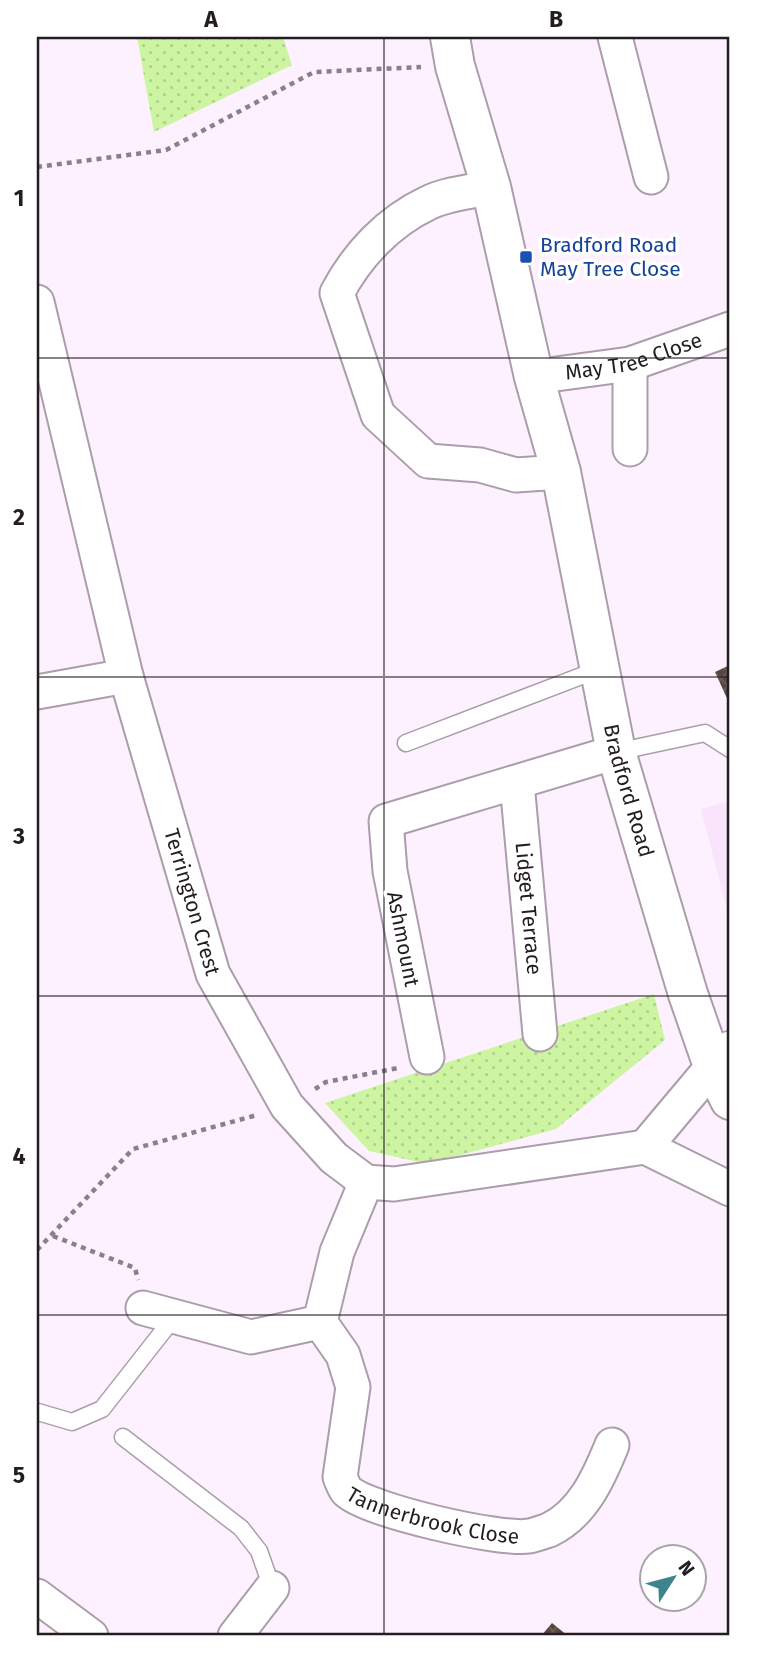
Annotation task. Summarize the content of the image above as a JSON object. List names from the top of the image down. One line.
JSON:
{"streets":{"street":["May Tree Close","Bradford Road","Terrington Crest","Lidget Terrace","Ashmount","Tannerbrook Close"]},"crossings":[["May Tree Close","Bradford Road"],["Lidget Terrace","Ashmount"]],"places":{"transit":["Bradford Road May Tree Close"]},"north":"top right","grid":{"columns":["A","B"],"rows":["1","2","3","4","5"]}}
